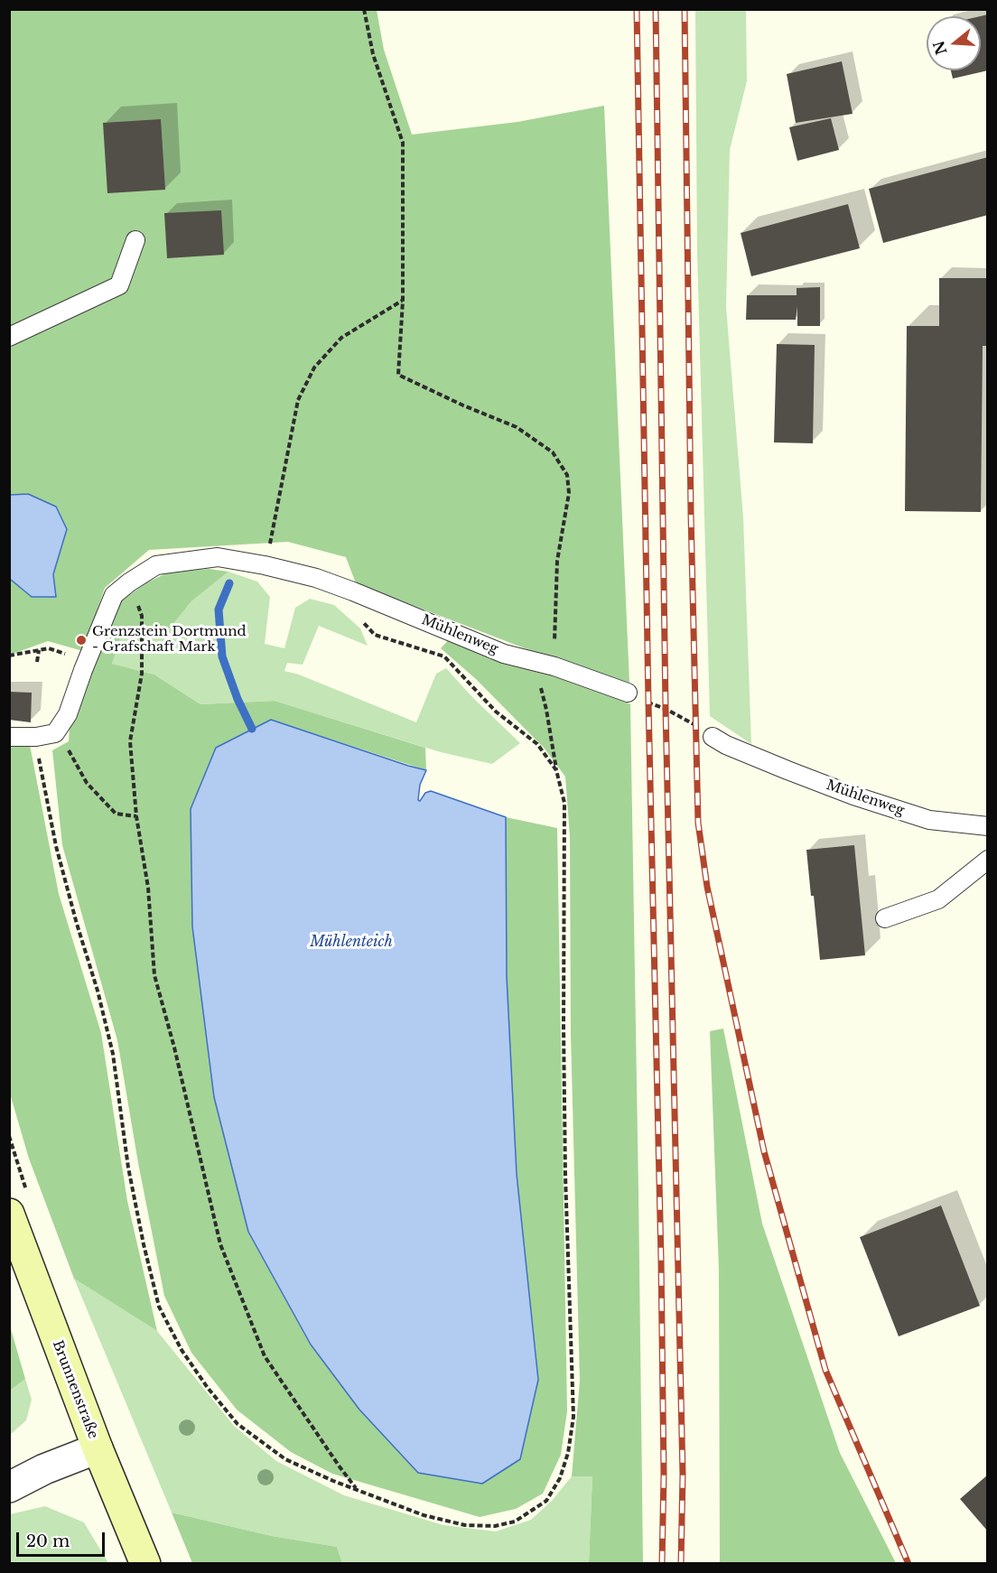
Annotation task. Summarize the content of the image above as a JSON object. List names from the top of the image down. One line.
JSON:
{"streets":{"street":["Brunnenstraße"],"lane":["Mühlenweg"]},"water":["Mühlenteich"],"places":["Grenzstein Dortmund - Grafschaft Mark"],"scale_bar":"20 m","north":"left"}
